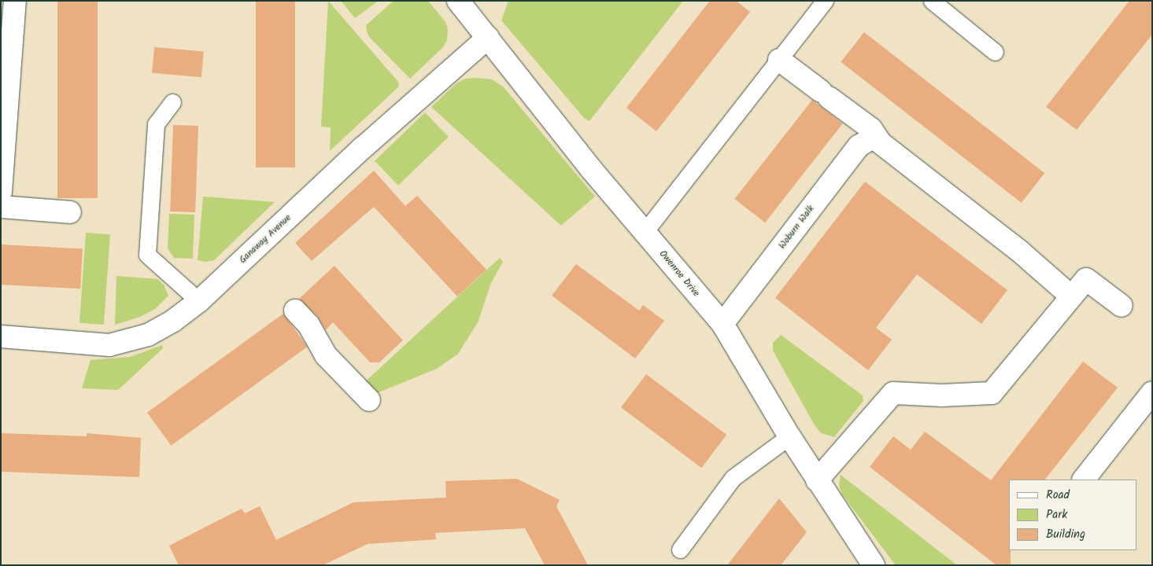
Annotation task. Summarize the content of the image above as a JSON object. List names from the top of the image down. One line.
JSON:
{"streets":{"street":["Woburn Walk","Ganaway Avenue","Owenroe Drive"]},"crossings":[["Woburn Walk","Owenroe Drive"],["Ganaway Avenue","Owenroe Drive"]],"legend":["Road","Park","Building"]}
